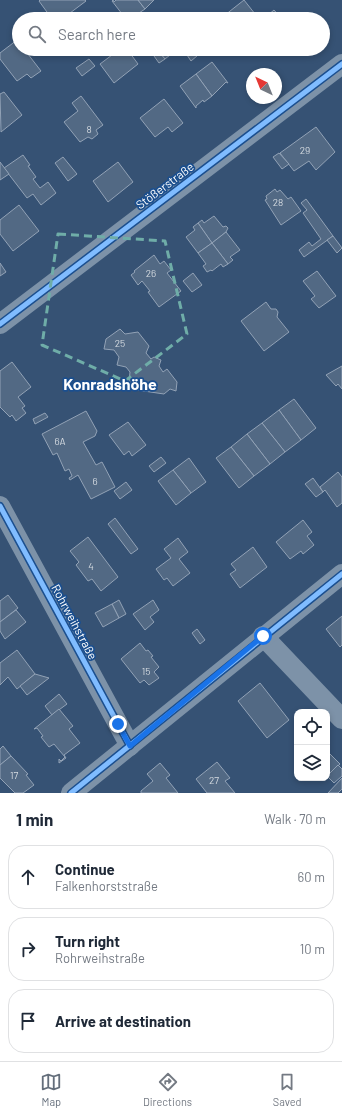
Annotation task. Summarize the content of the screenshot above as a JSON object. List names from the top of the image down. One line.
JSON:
{"streets":{"street":["Stößerstraße","Rohrweihstraße"]},"districts":["Konradshöhe"],"house_numbers":["8","29","28","26","25","6A","6","4","15","17","27"],"north":"top left","page":{"search":"Search here","heading":["1 min","Walk · 70 m"],"list":[["Continue","Falkenhorststraße","60 m"],["Turn right","Rohrweihstraße","10 m"],"Arrive at destination"],"nav":["Map","Directions","Saved"]}}
